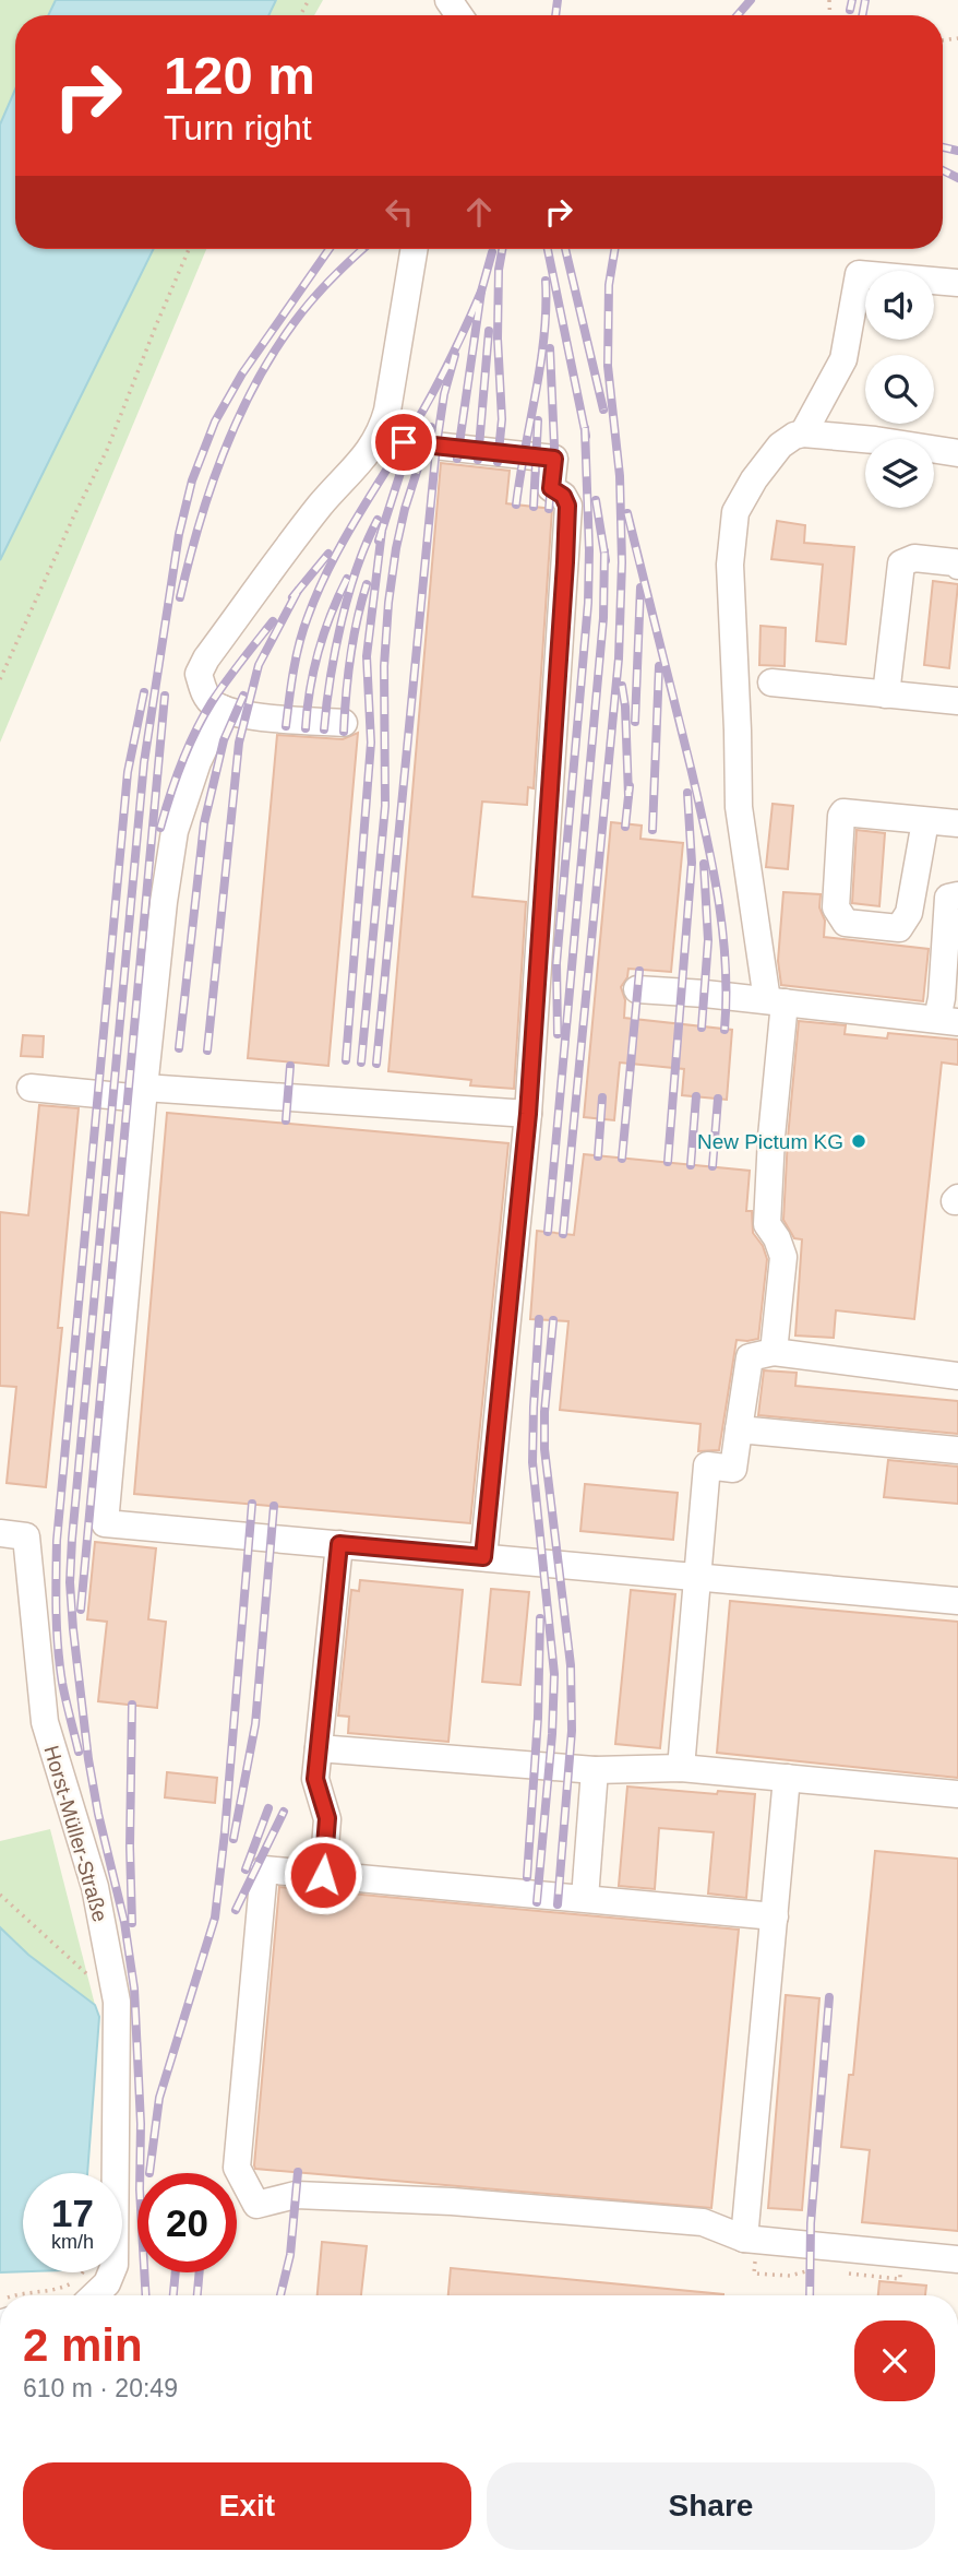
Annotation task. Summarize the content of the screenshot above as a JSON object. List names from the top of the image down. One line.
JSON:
{"streets":{"street":["Horst-Müller-Straße"]},"places":["New Pictum KG"],"page":{"turn":["120 m","Turn right"],"speed":"17 km/h","limit":"20","heading":["2 min","610 m · 20:49"],"buttons":["Exit","Share"]}}
